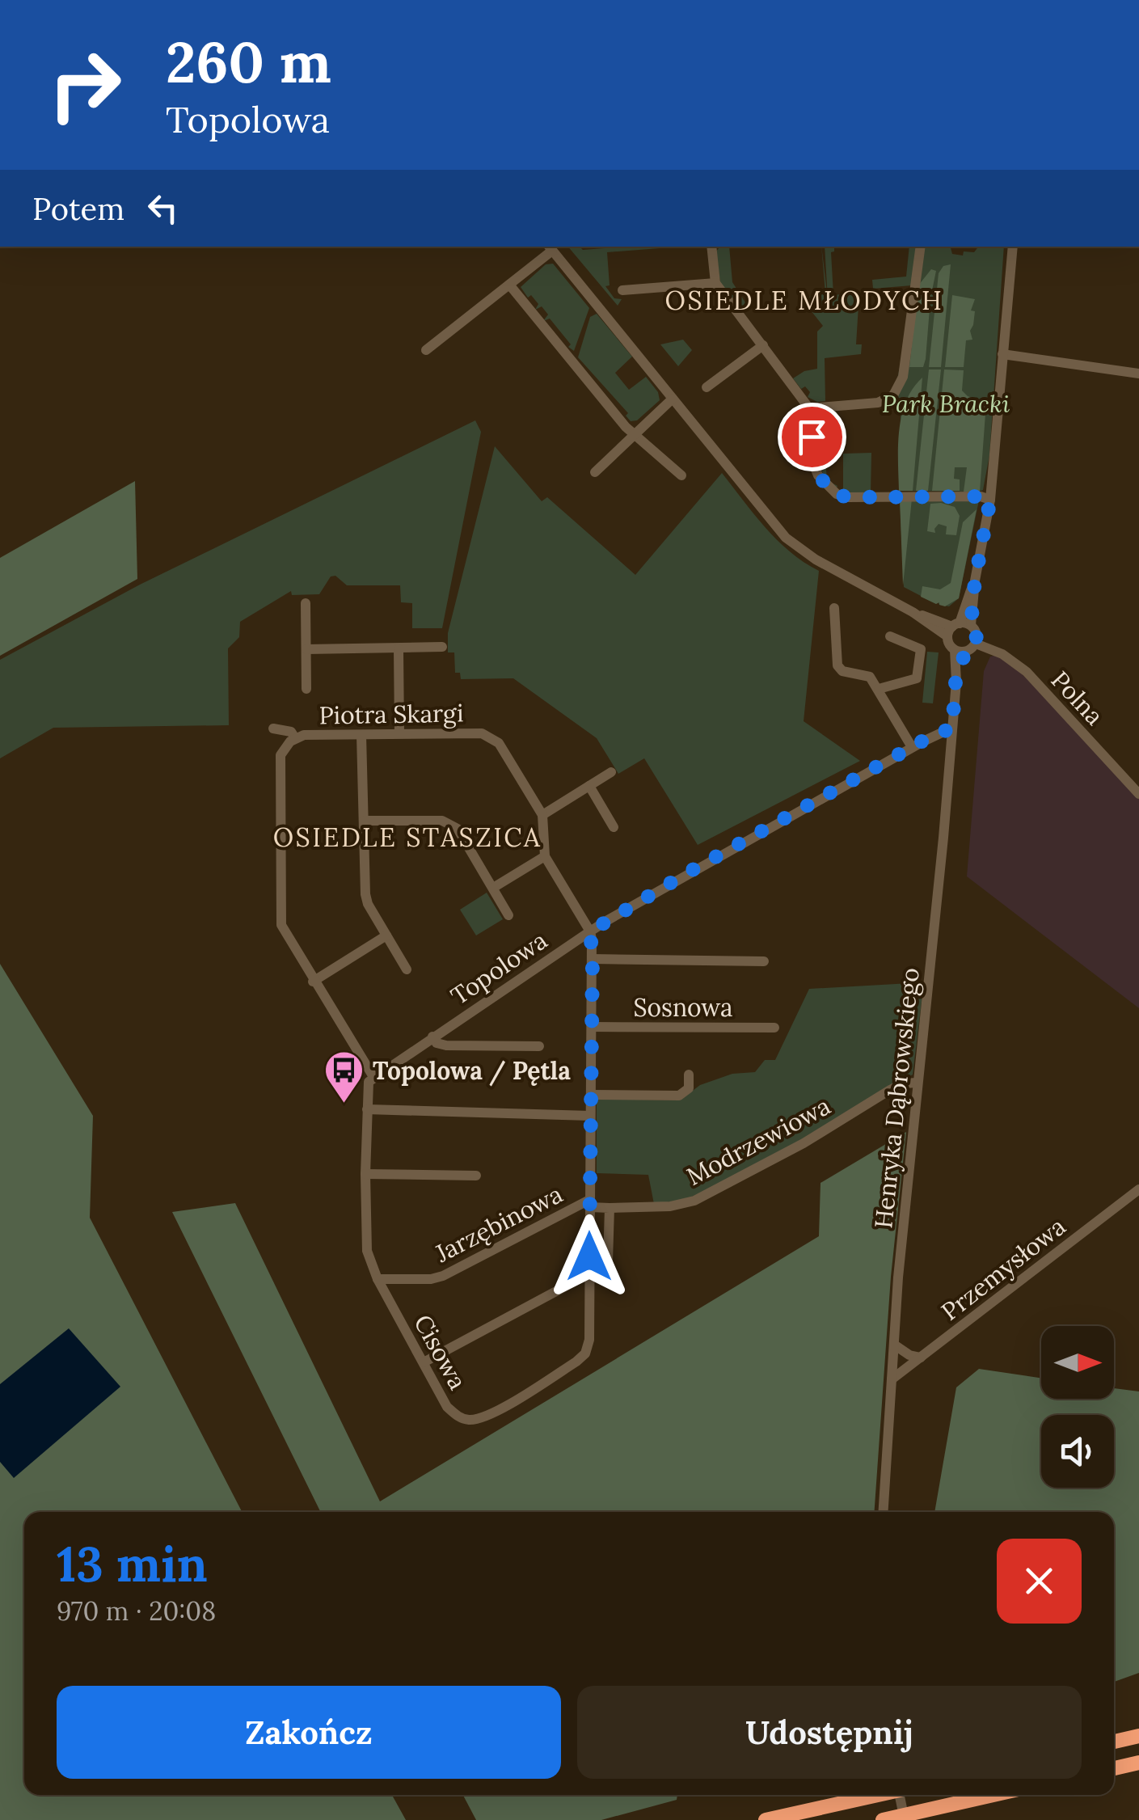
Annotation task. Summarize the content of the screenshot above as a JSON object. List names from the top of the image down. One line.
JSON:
{"streets":{"street":["Polna","Piotra Skargi","Topolowa","Sosnowa","Henryka Dąbrowskiego","Modrzewiowa","Jarzębinowa","Przemysłowa","Cisowa"]},"crossings":[["Piotra Skargi","Topolowa"],["Piotra Skargi","Cisowa"],["Topolowa","Henryka Dąbrowskiego"],["Topolowa","Cisowa"],["Henryka Dąbrowskiego","Modrzewiowa"],["Henryka Dąbrowskiego","Przemysłowa"],["Modrzewiowa","Jarzębinowa"],["Jarzębinowa","Cisowa"]],"districts":["OSIEDLE MŁODYCH","OSIEDLE STASZICA"],"parks":["Park Bracki"],"places":{"bus stop":["Topolowa / Pętla"]},"north":"right","page":{"turn":["260 m","Topolowa"],"then":"Potem","heading":["13 min","970 m · 20:08"],"buttons":["Zakończ","Udostępnij"]}}
